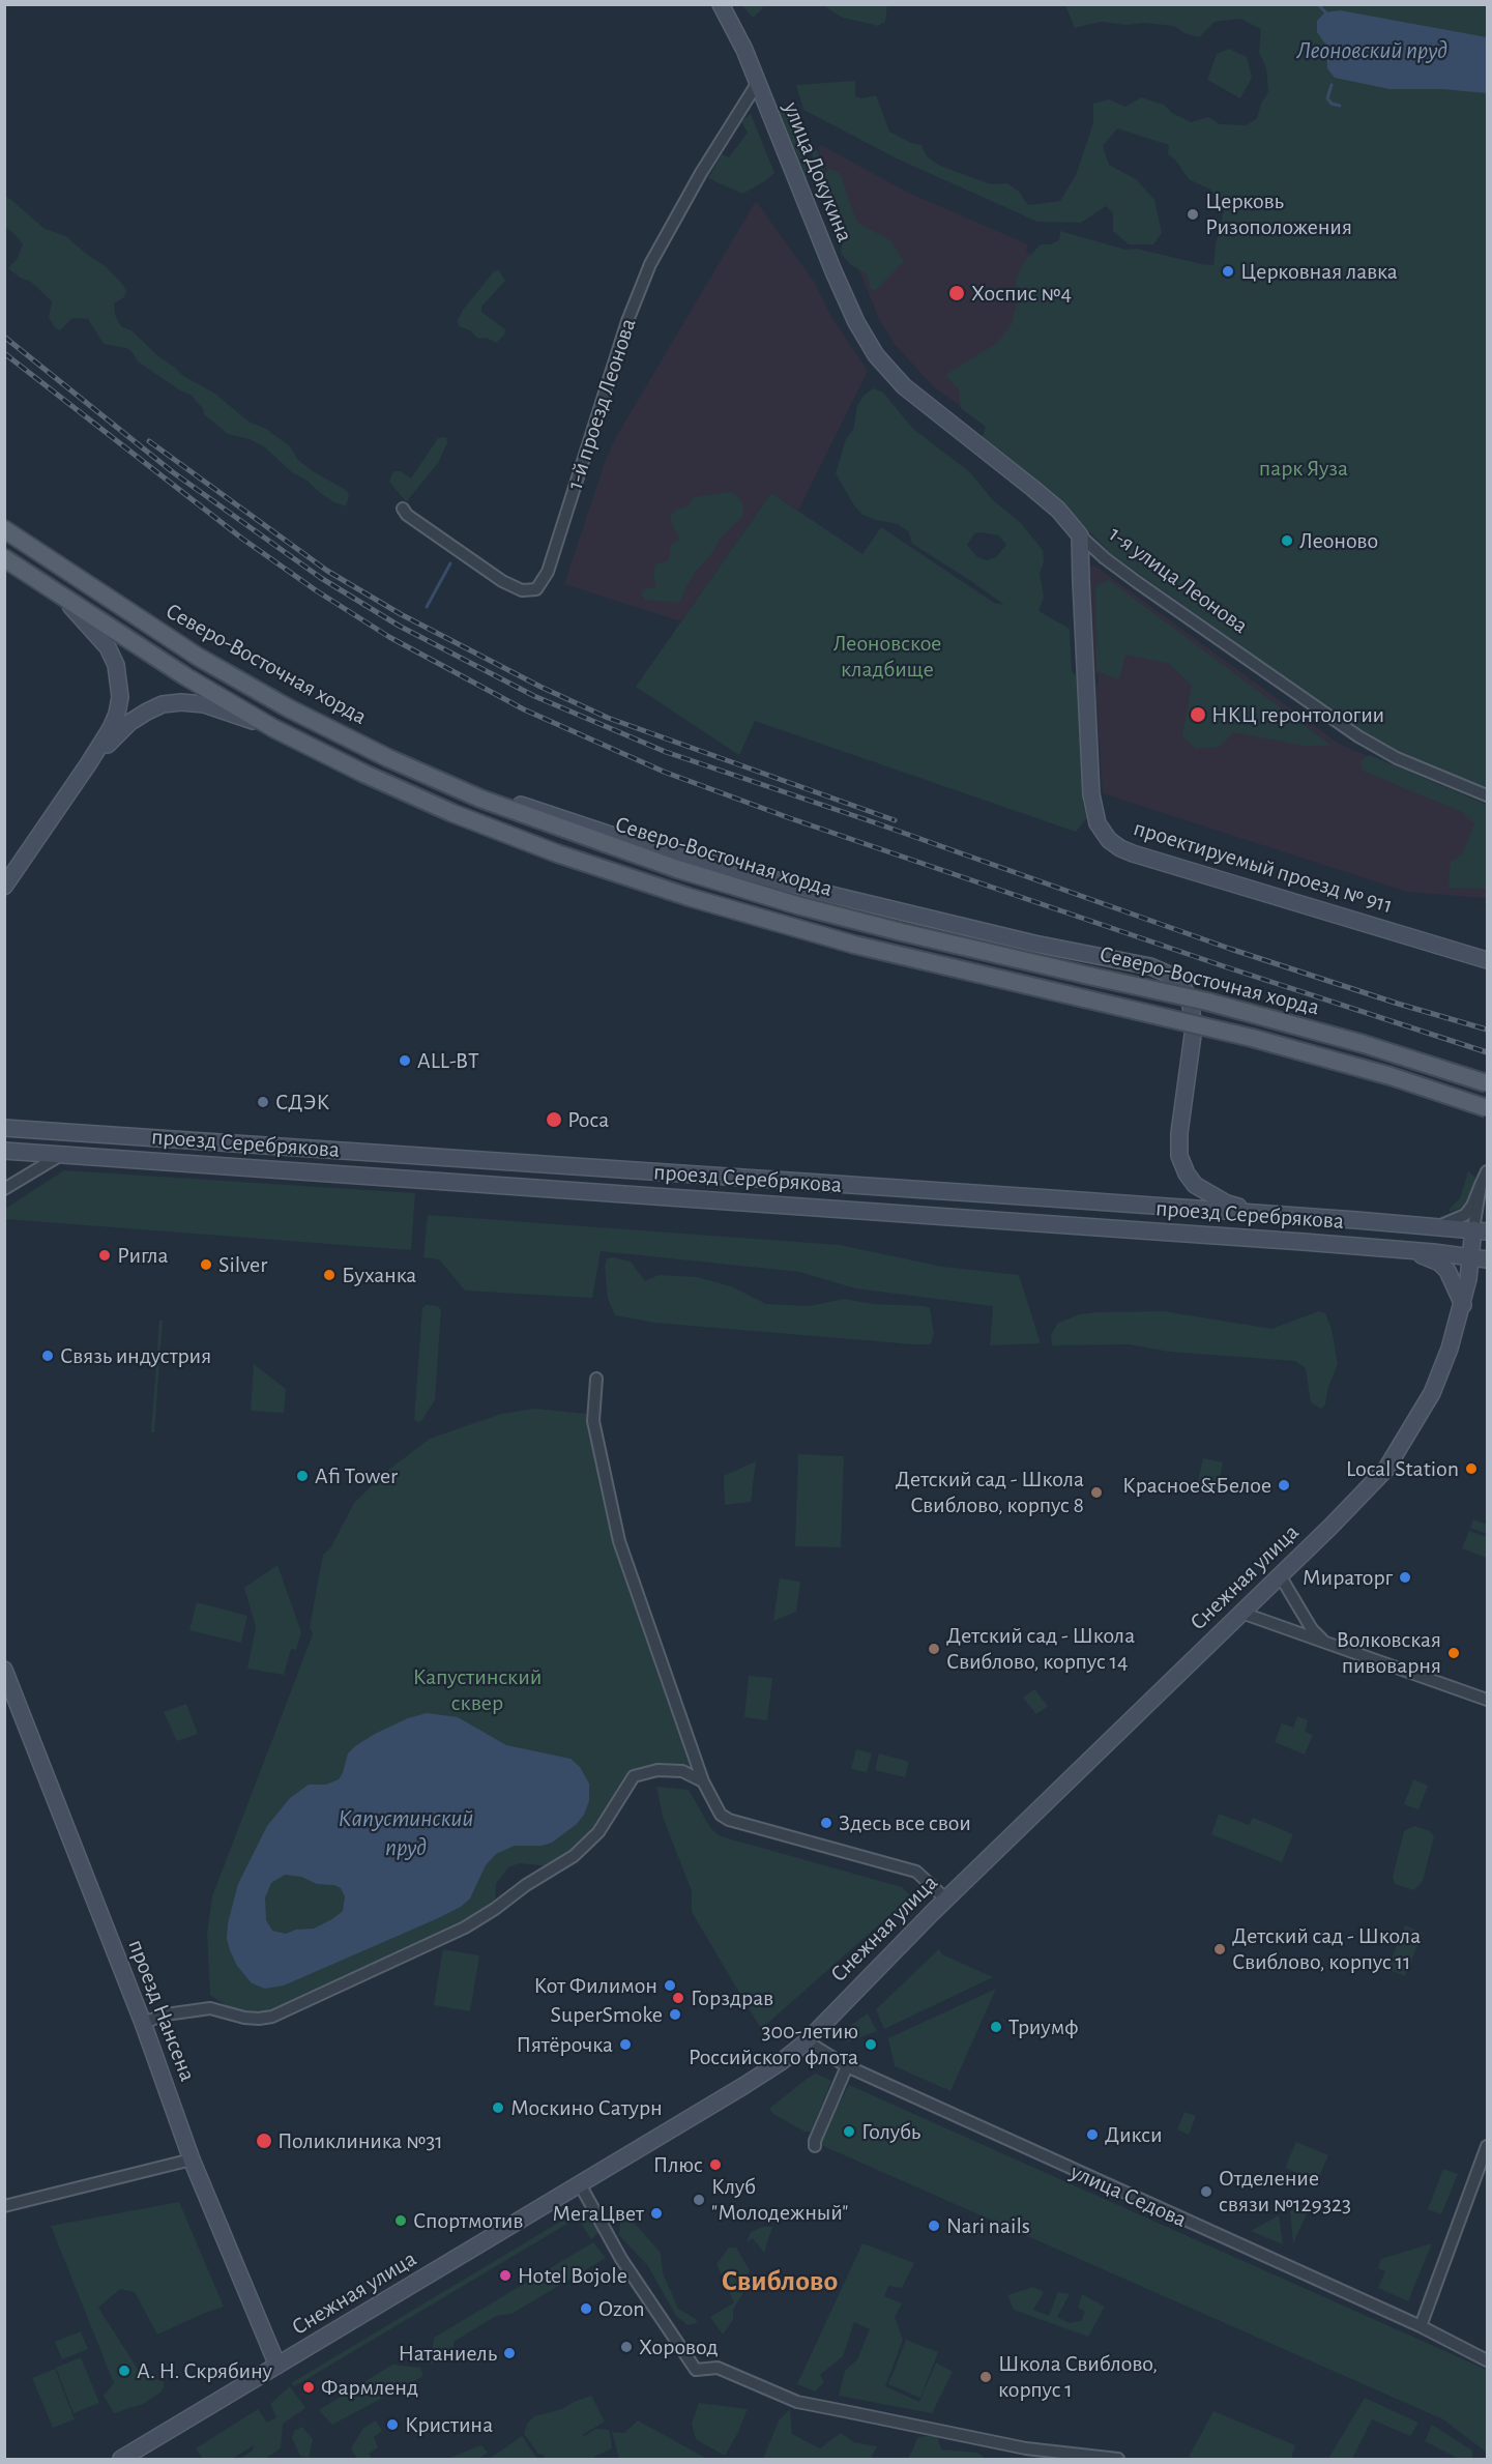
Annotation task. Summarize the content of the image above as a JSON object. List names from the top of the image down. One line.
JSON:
{"streets":{"main road":["улица Докукина","1-я улица Леонова","Северо-Восточная хорда","проектируемый проезд № 911","проезд Серебрякова","Снежная улица","проезд Нансена"],"street":["1-й проезд Леонова","улица Седова"]},"crossings":[["улица Докукина","1-й проезд Леонова"],["улица Докукина","1-я улица Леонова"],["1-я улица Леонова","проектируемый проезд № 911"],["проезд Серебрякова","Снежная улица"],["Снежная улица","проезд Нансена"],["Снежная улица","улица Седова"]],"districts":["Свиблово"],"water":["Леоновский пруд","Капустинский пруд"],"parks":["парк Яуза","Леоновское кладбище","Капустинский сквер"],"places":["Церковь Ризоположения","Церковная лавка","Хоспис №4","Леоново","НКЦ геронтологии","ALL-BT","СДЭК","Роса","Ригла","Silver","Буханка","Связь индустрия","Local Station","Afi Tower","Красное&Белое","Детский сад - Школа Свиблово, корпус 8","Мираторг","Детский сад - Школа Свиблово, корпус 14","Волковская пивоварня","Здесь все свои","Детский сад - Школа Свиблово, корпус 11","Кот Филимон","Горздрав","SuperSmoke","Триумф","Пятёрочка","300-летию Российского флота","Москино Сатурн","Голубь","Дикси","Поликлиника №31","Плюс","Отделение связи №129323","Клуб \"Молодежный\"","МегаЦвет","Спортмотив","Nari nails","Hotel Bojole","Ozon","Хоровод","Натаниель","А. Н. Скрябину","Школа Свиблово, корпус 1","Фармленд","Кристина"]}
